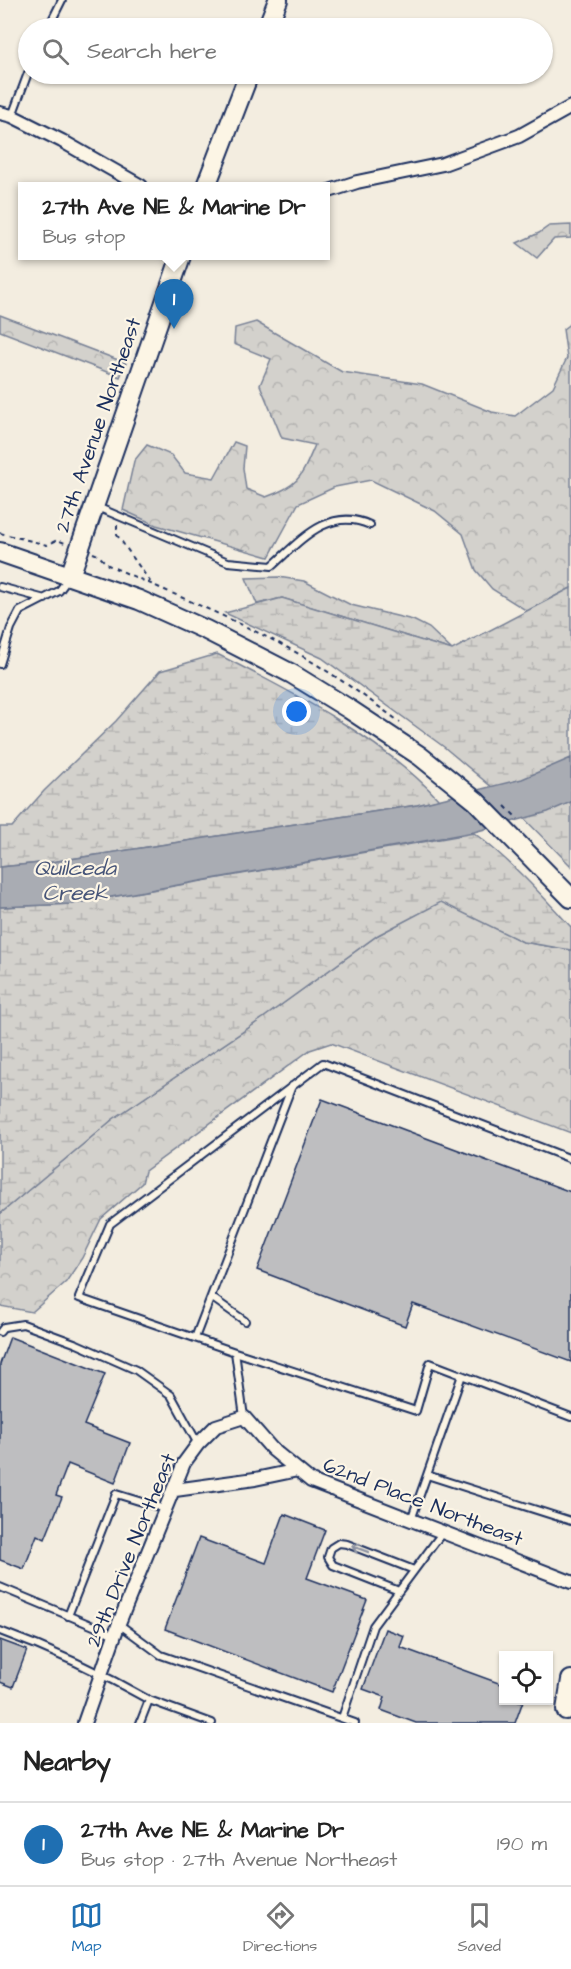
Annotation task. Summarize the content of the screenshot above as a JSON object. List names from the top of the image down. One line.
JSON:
{"streets":{"main road":["27th Avenue Northeast"],"street":["62nd Place Northeast","29th Drive Northeast"]},"crossings":[["62nd Place Northeast","29th Drive Northeast"]],"water":["Quilceda Creek"],"page":{"search":"Search here","popup":["27th Ave NE & Marine Dr","Bus stop"],"pins":"1","heading":"Nearby","list":[{"mark":"1","name":"27th Ave NE & Marine Dr","note":"Bus stop · 27th Avenue Northeast","value":"190 m"}],"nav":["Map","Directions","Saved"]}}
